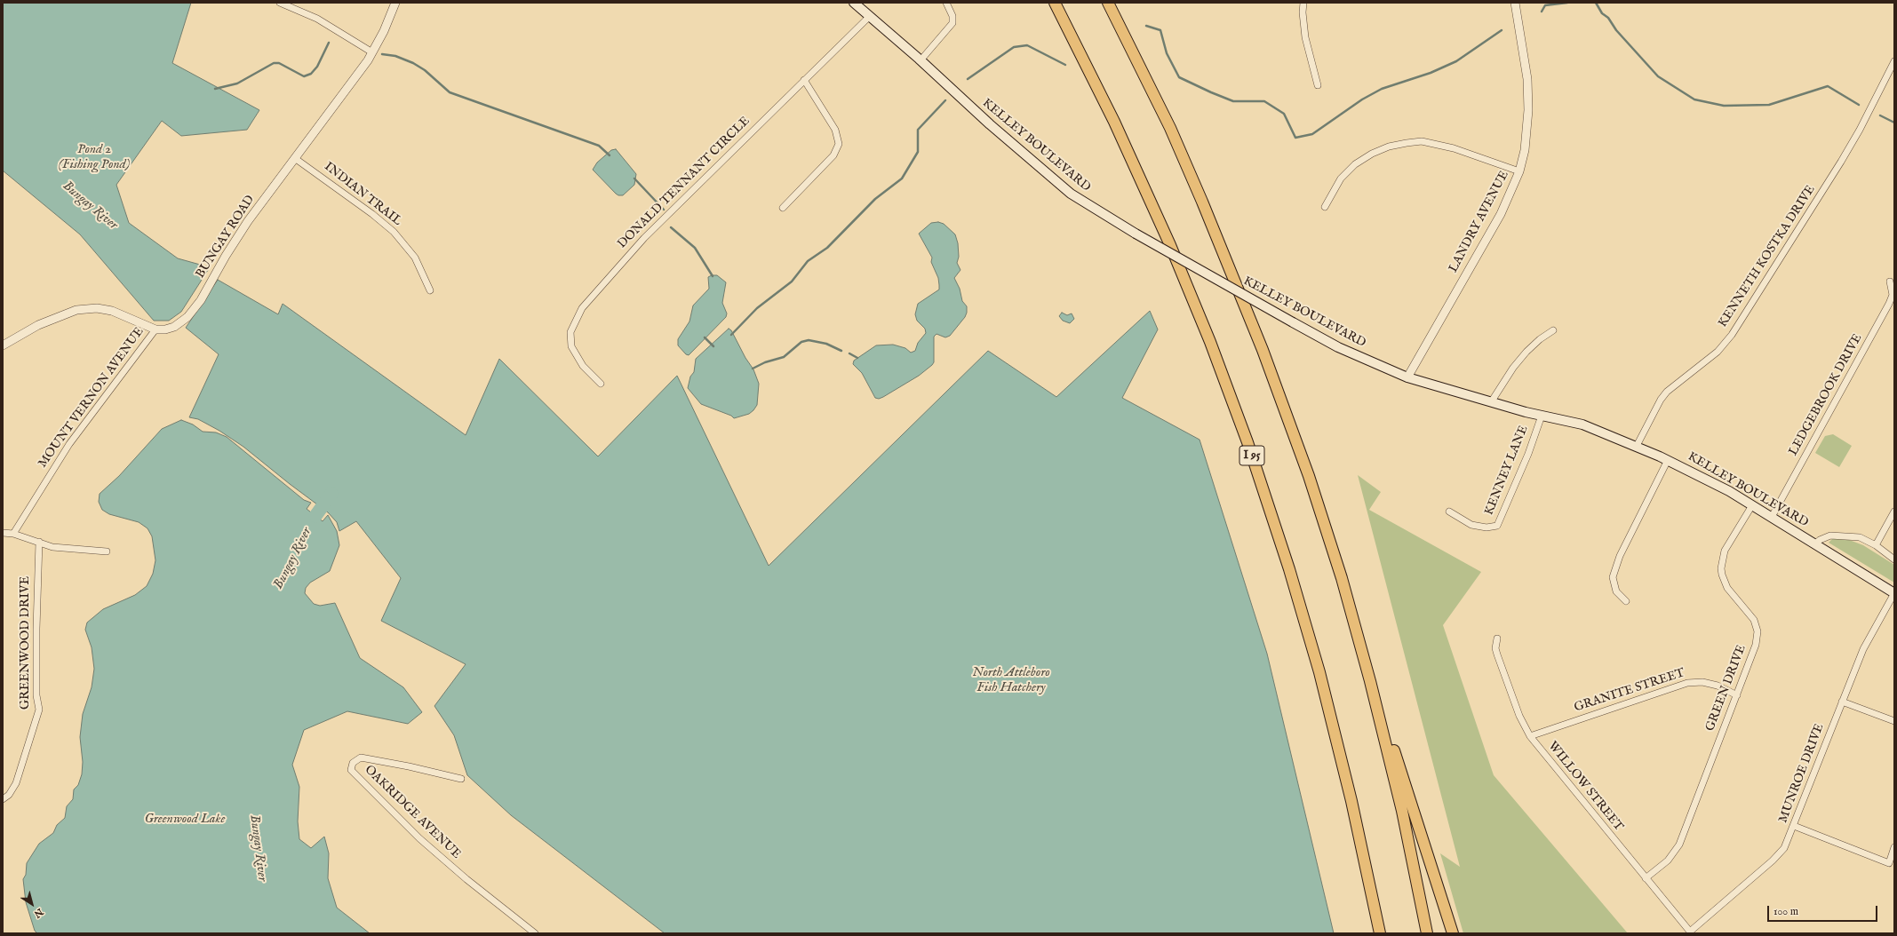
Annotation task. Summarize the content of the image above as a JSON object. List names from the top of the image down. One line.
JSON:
{"streets":{"highway":["I 95"],"main road":["KELLEY BOULEVARD"],"street":["DONALD TENNANT CIRCLE","INDIAN TRAIL","LANDRY AVENUE","BUNGAY ROAD","KENNETH KOSTKA DRIVE","LEDGEBROOK DRIVE","MOUNT VERNON AVENUE","KENNEY LANE","GREENWOOD DRIVE","GREEN DRIVE","GRANITE STREET","MUNROE DRIVE","WILLOW STREET","OAKRIDGE AVENUE"]},"crossings":[["KELLEY BOULEVARD","DONALD TENNANT CIRCLE"],["KELLEY BOULEVARD","LANDRY AVENUE"],["KELLEY BOULEVARD","KENNETH KOSTKA DRIVE"],["KELLEY BOULEVARD","LEDGEBROOK DRIVE"],["KELLEY BOULEVARD","KENNEY LANE"],["KELLEY BOULEVARD","GREEN DRIVE"],["KELLEY BOULEVARD","MUNROE DRIVE"],["INDIAN TRAIL","BUNGAY ROAD"],["BUNGAY ROAD","MOUNT VERNON AVENUE"],["GREEN DRIVE","GRANITE STREET"],["GREEN DRIVE","WILLOW STREET"],["GRANITE STREET","WILLOW STREET"],["MUNROE DRIVE","WILLOW STREET"]],"water":["Pond 2 (Fishing Pond)","Bungay River","North Attleboro Fish Hatchery","Greenwood Lake"],"scale_bar":"100 m","north":"bottom right"}
